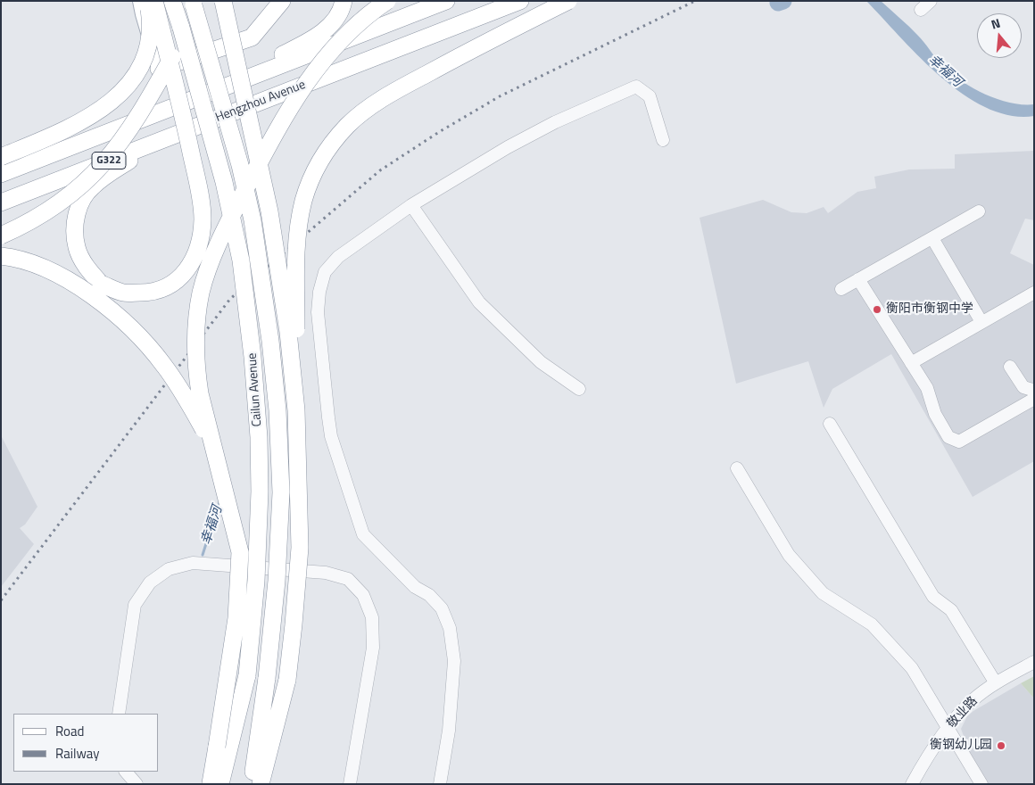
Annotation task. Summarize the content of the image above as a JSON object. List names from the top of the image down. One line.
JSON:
{"streets":{"highway":["Hengzhou Avenue","G322","Cailun Avenue"],"street":["敬业路"]},"water":["幸福河"],"places":["衡阳市衡钢中学","衡钢幼儿园"],"legend":["Road","Railway"],"north":"top"}
